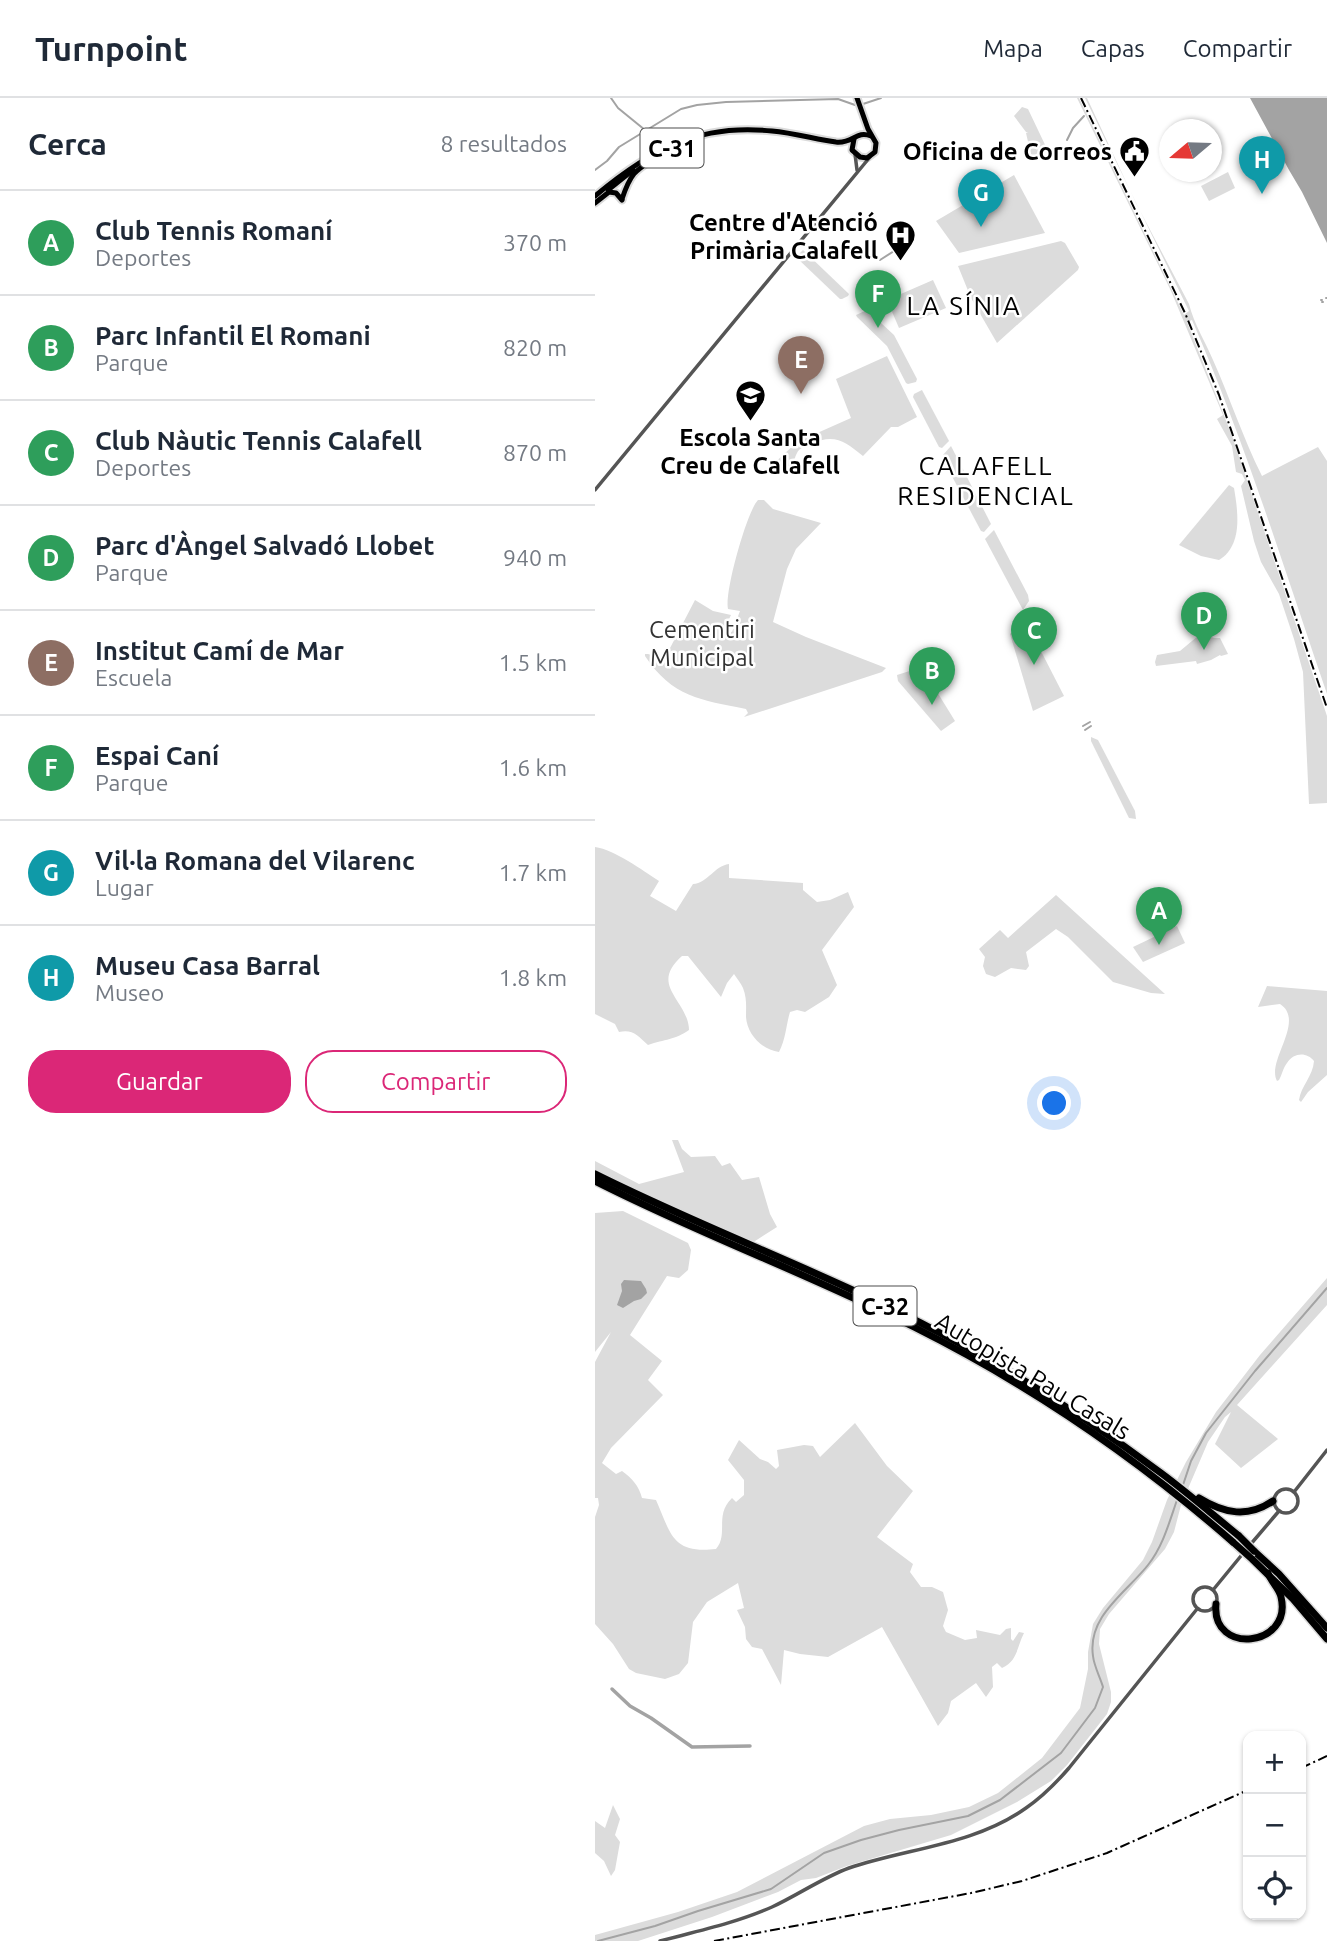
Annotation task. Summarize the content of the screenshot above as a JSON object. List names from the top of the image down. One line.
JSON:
{"streets":{"highway":["C-32","Autopista Pau Casals"],"main road":["C-31"]},"districts":["LA SÍNIA","CALAFELL RESIDENCIAL"],"parks":["Cementiri Municipal"],"places":{"public building":["Oficina de Correos"],"hospital":["Centre d'Atenció Primària Calafell"],"school or university":["Escola Santa Creu de Calafell"]},"north":"left","page":{"header":"Turnpoint","nav":["Mapa","Capas","Compartir"],"heading":["Cerca","8 resultados"],"pins":["H","G","F","E","D","C","B","A"],"list":[{"mark":"A","name":"Club Tennis Romaní","note":"Deportes","value":"370 m"},{"mark":"B","name":"Parc Infantil El Romani","note":"Parque","value":"820 m"},{"mark":"C","name":"Club Nàutic Tennis Calafell","note":"Deportes","value":"870 m"},{"mark":"D","name":"Parc d'Àngel Salvadó Llobet","note":"Parque","value":"940 m"},{"mark":"E","name":"Institut Camí de Mar","note":"Escuela","value":"1.5 km"},{"mark":"F","name":"Espai Caní","note":"Parque","value":"1.6 km"},{"mark":"G","name":"Vil·la Romana del Vilarenc","note":"Lugar","value":"1.7 km"},{"mark":"H","name":"Museu Casa Barral","note":"Museo","value":"1.8 km"}],"buttons":["Guardar","Compartir"],"map_buttons":["+","−"]}}
